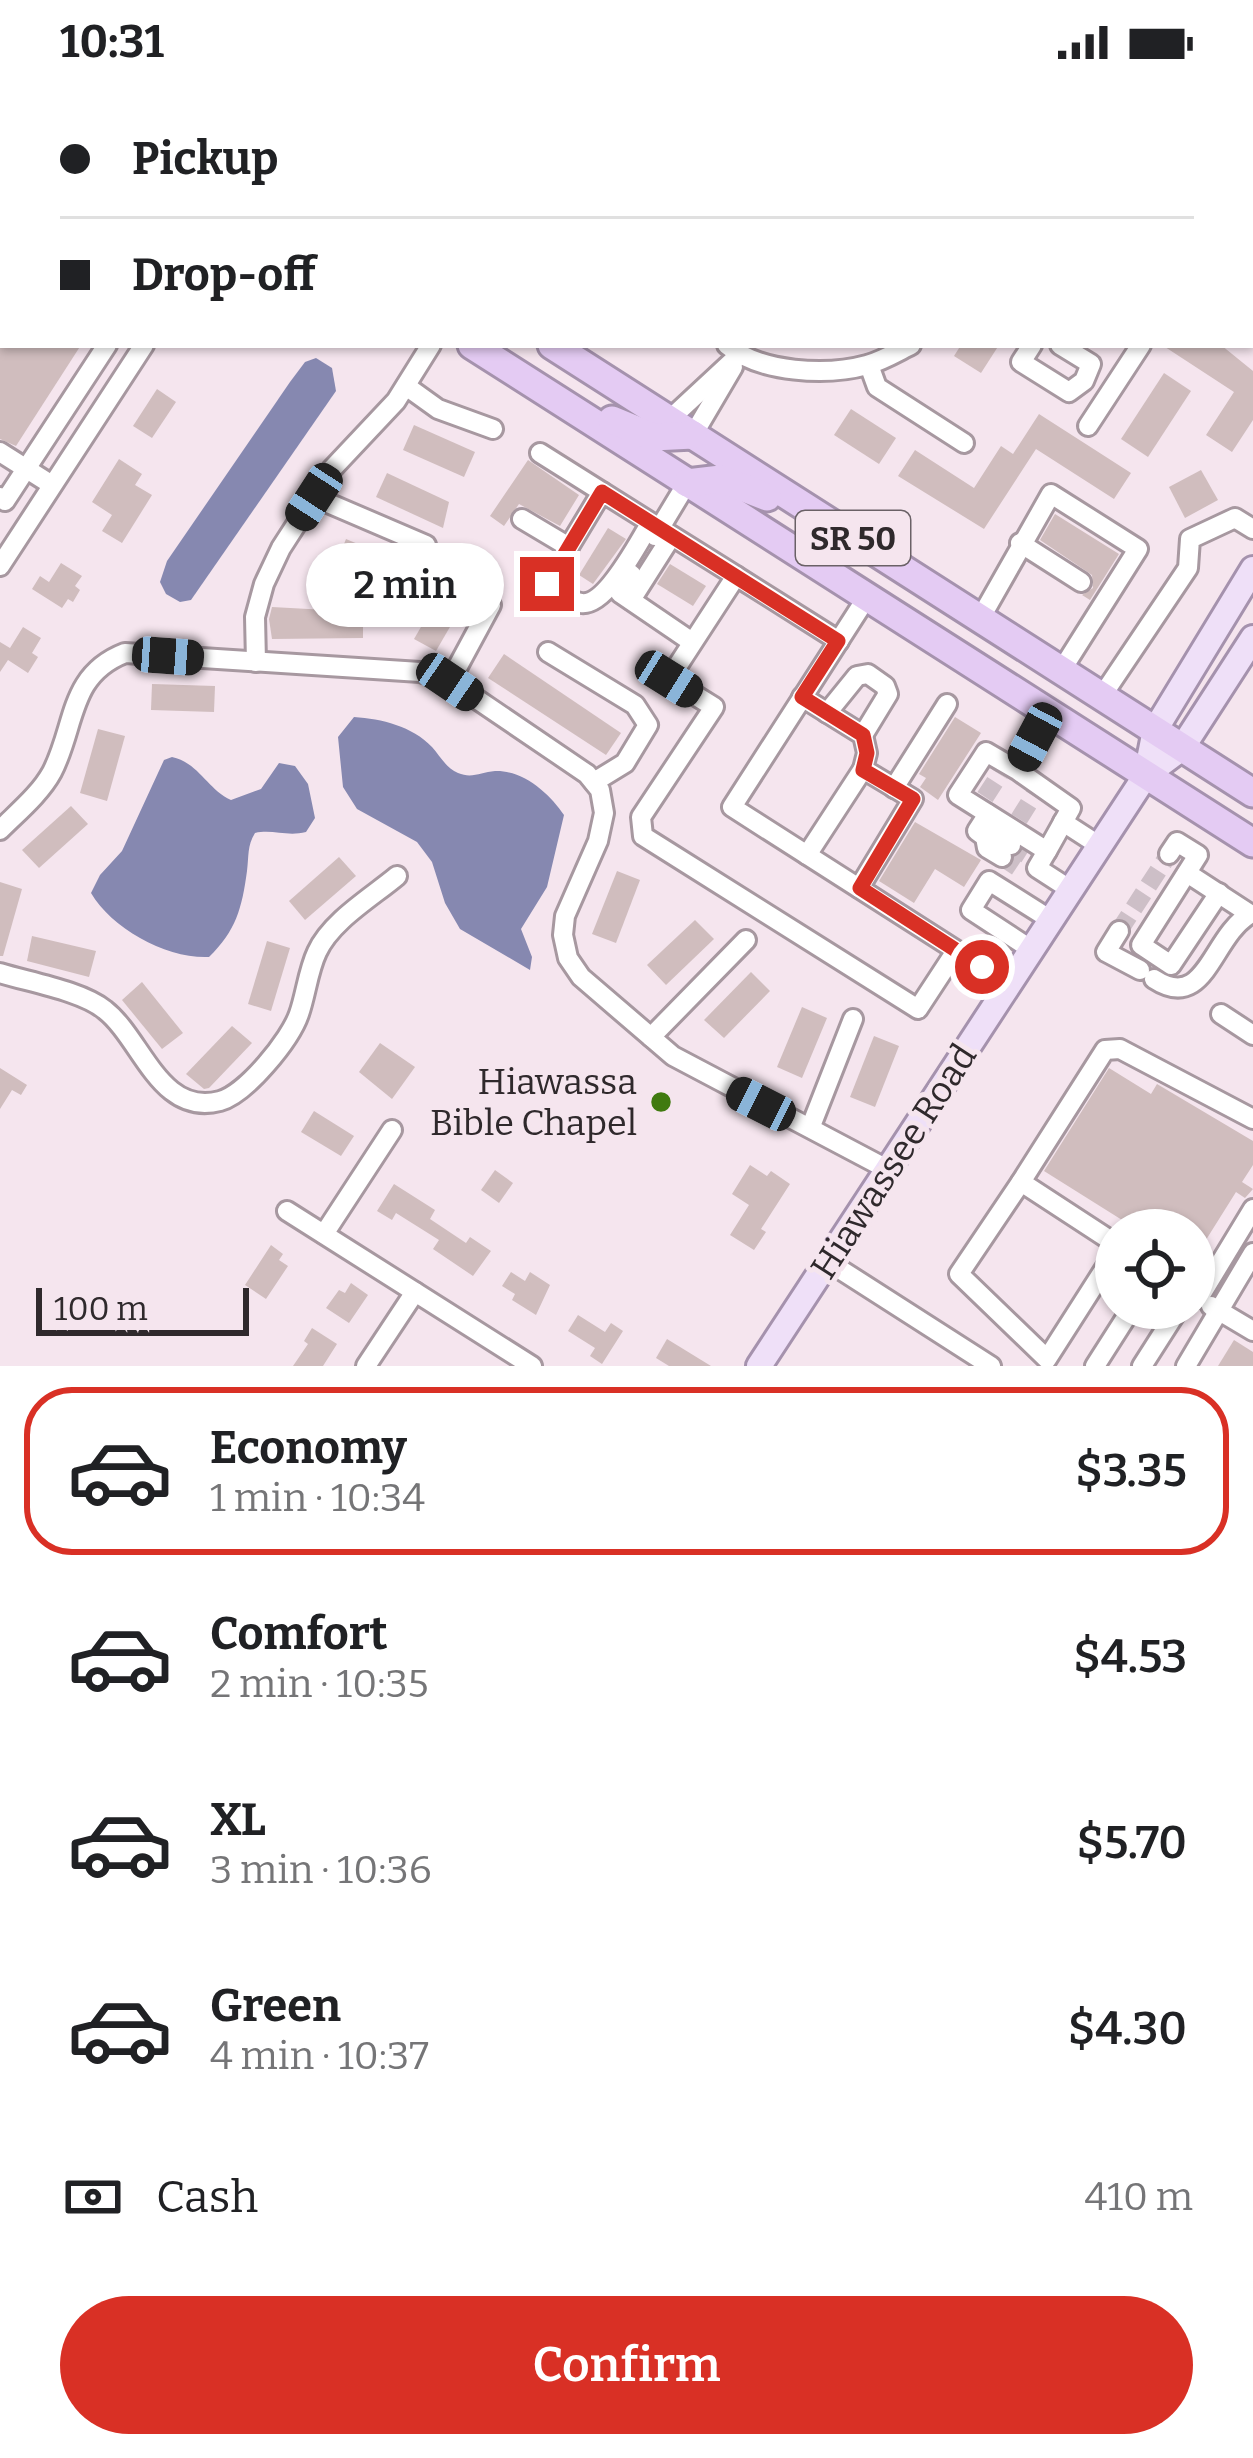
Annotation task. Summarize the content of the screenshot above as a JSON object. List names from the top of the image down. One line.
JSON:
{"streets":{"highway":["SR 50"],"main road":["Hiawassee Road"]},"crossings":[["SR 50","Hiawassee Road"]],"places":["Hiawassa Bible Chapel"],"scale_bar":"100 m","page":{"status":"10:31","banner":["Pickup","Drop-off"],"bubble":"2 min","scale":"100 m","list":[{"name":"Economy","note":"1 min · 10:34","value":"$3.35"},{"name":"Comfort","note":"2 min · 10:35","value":"$4.53"},{"name":"XL","note":"3 min · 10:36","value":"$5.70"},{"name":"Green","note":"4 min · 10:37","value":"$4.30"}],"pay":["Cash","410 m"],"buttons":"Confirm"}}
